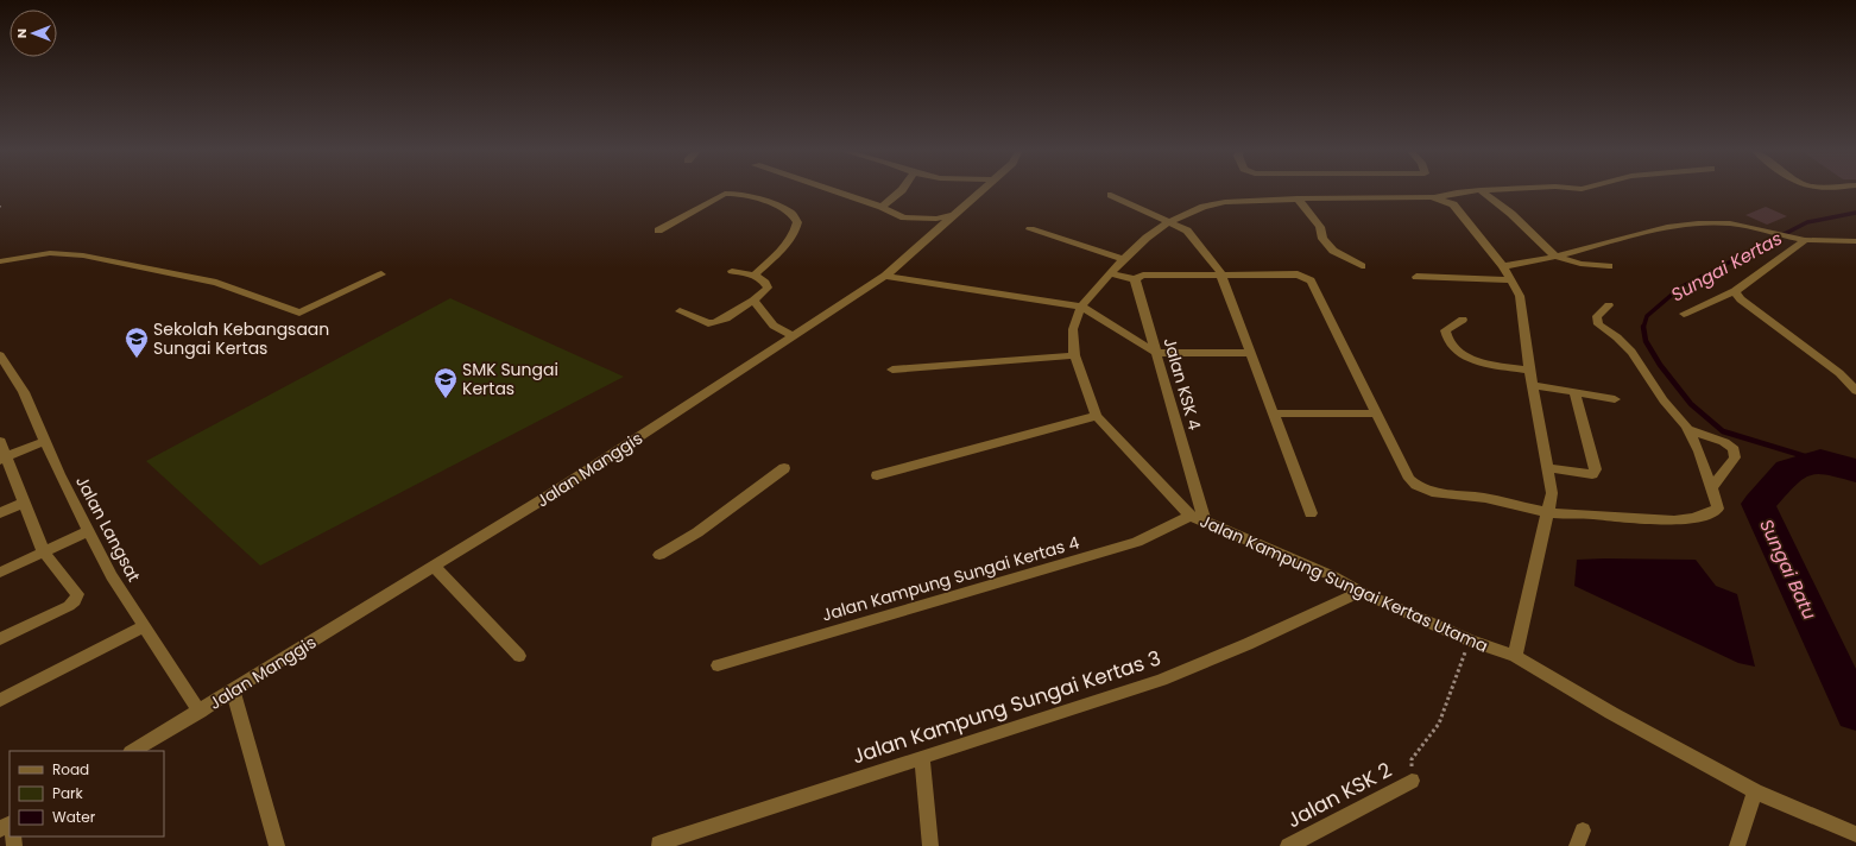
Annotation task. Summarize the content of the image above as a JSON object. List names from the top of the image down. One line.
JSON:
{"streets":{"street":["Jalan KSK 4","Jalan Manggis","Jalan Langsat","Jalan Kampung Sungai Kertas 4","Jalan Kampung Sungai Kertas Utama","Jalan Kampung Sungai Kertas 3","Jalan KSK 2"]},"crossings":[["Jalan KSK 4","Jalan Kampung Sungai Kertas Utama"],["Jalan Manggis","Jalan Langsat"],["Jalan Kampung Sungai Kertas 4","Jalan Kampung Sungai Kertas Utama"],["Jalan Kampung Sungai Kertas Utama","Jalan Kampung Sungai Kertas 3"]],"water":["Sungai Kertas","Sungai Batu"],"places":{"school or university":["Sekolah Kebangsaan Sungai Kertas","SMK Sungai Kertas"]},"legend":["Road","Park","Water"],"north":"left"}
